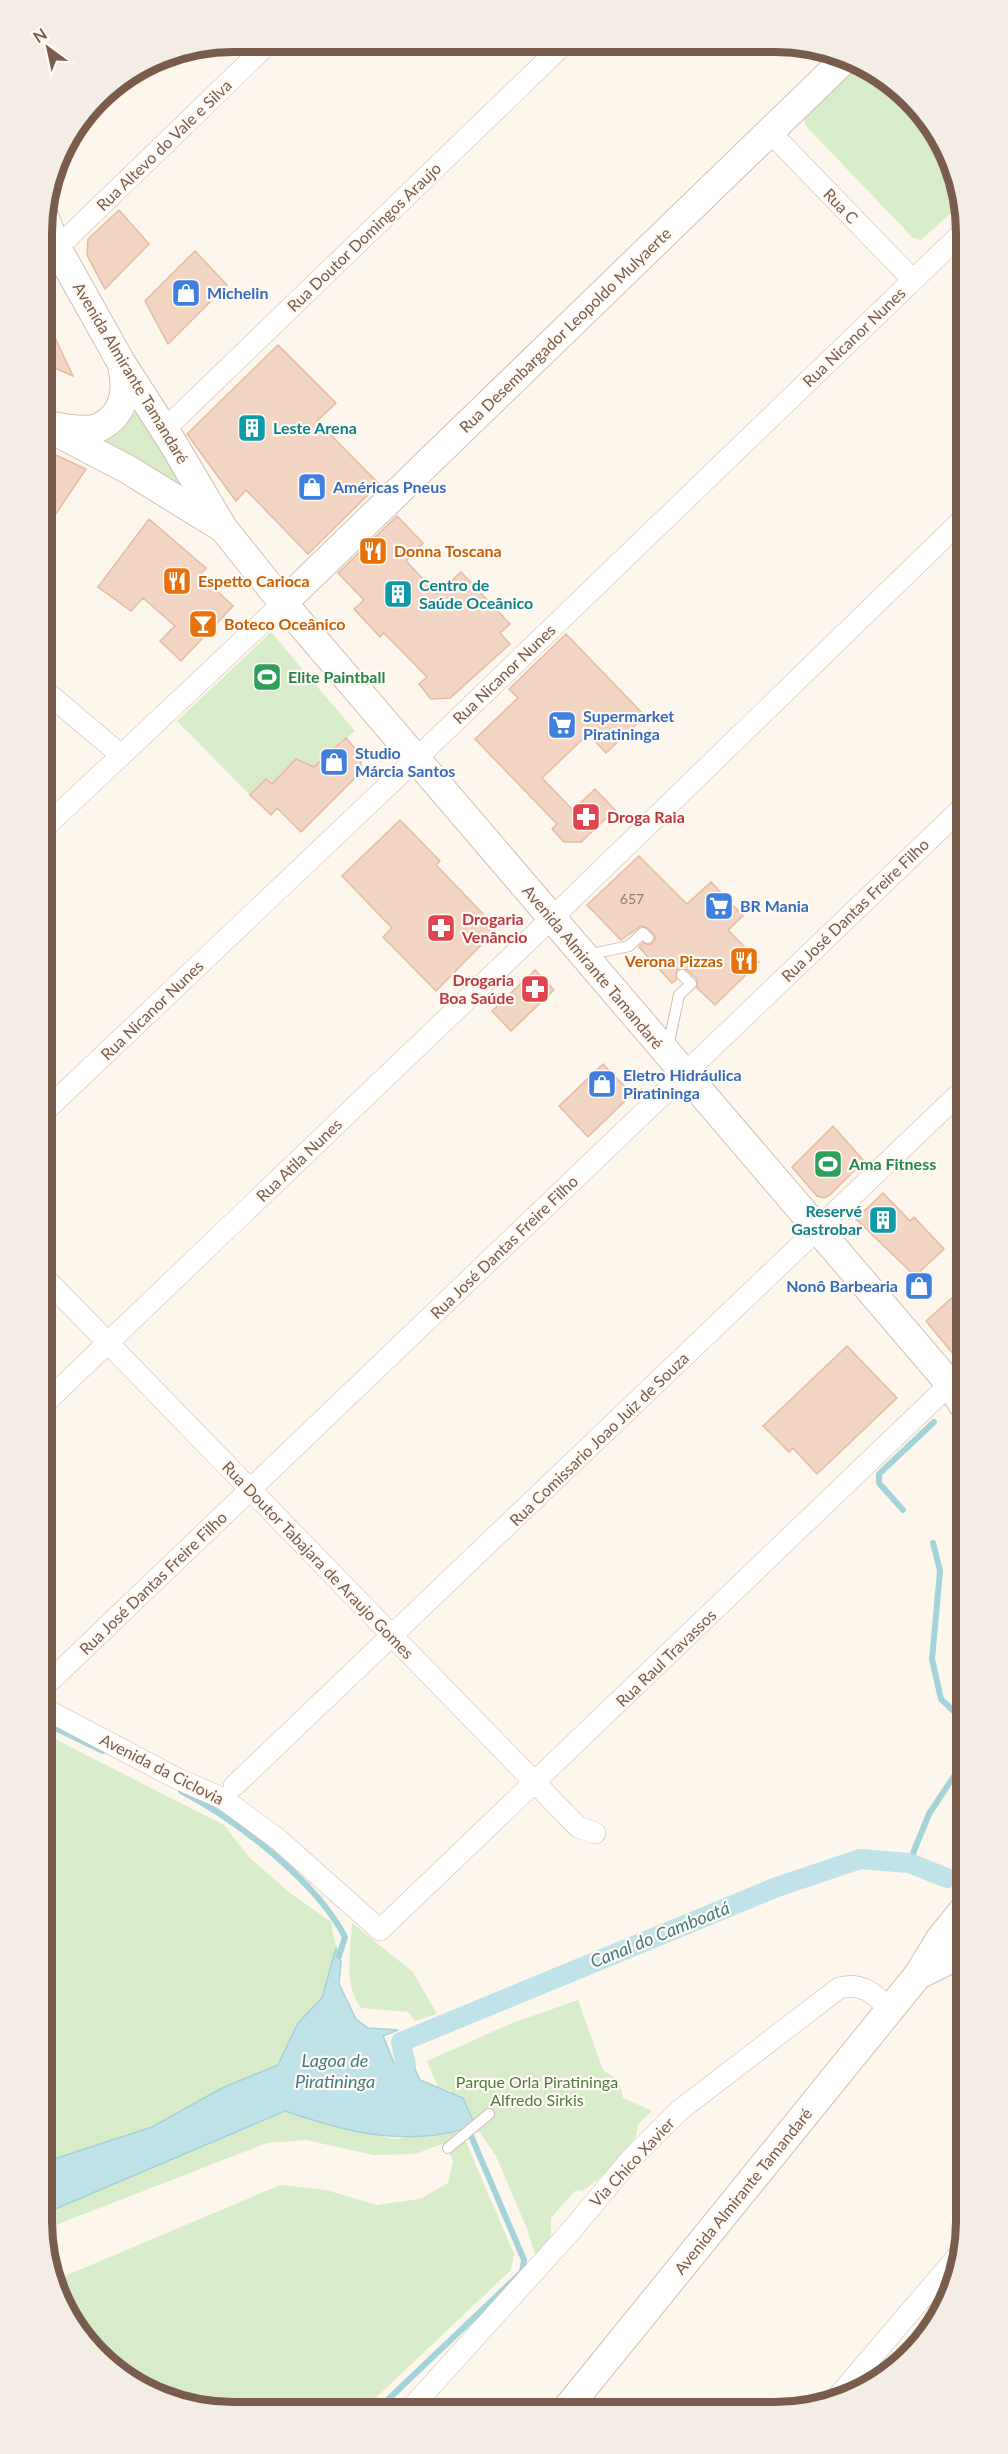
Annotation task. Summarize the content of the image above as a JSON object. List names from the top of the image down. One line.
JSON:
{"streets":{"street":["Rua Altevo do Vale e Silva","Rua C","Rua Doutor Domingos Araujo","Rua Desembargador Leopoldo Mulyaerte","Rua Nicanor Nunes","Avenida Almirante Tamandaré","Rua José Dantas Freire Filho","Rua Atila Nunes","Rua Comissario Joao Juiz de Souza","Rua Doutor Tabajara de Araujo Gomes","Rua Raul Travassos","Avenida da Ciclovia","Via Chico Xavier"]},"crossings":[["Rua Altevo do Vale e Silva","Avenida Almirante Tamandaré"],["Rua C","Rua Desembargador Leopoldo Mulyaerte"],["Rua C","Rua Nicanor Nunes"],["Rua Doutor Domingos Araujo","Avenida Almirante Tamandaré"],["Rua Desembargador Leopoldo Mulyaerte","Avenida Almirante Tamandaré"],["Rua Nicanor Nunes","Avenida Almirante Tamandaré"],["Avenida Almirante Tamandaré","Rua José Dantas Freire Filho"],["Avenida Almirante Tamandaré","Rua Atila Nunes"],["Avenida Almirante Tamandaré","Rua Comissario Joao Juiz de Souza"],["Avenida Almirante Tamandaré","Via Chico Xavier"],["Rua José Dantas Freire Filho","Rua Doutor Tabajara de Araujo Gomes"],["Rua Atila Nunes","Rua Doutor Tabajara de Araujo Gomes"],["Rua Comissario Joao Juiz de Souza","Rua Doutor Tabajara de Araujo Gomes"],["Rua Doutor Tabajara de Araujo Gomes","Rua Raul Travassos"],["Rua Raul Travassos","Avenida da Ciclovia"]],"water":["Canal do Camboatá","Lagoa de Piratininga"],"parks":["Parque Orla Piratininga Alfredo Sirkis"],"places":{"shop":["Michelin","Américas Pneus","Studio Márcia Santos","Eletro Hidráulica Piratininga","Nonô Barbearia"],"building":["Leste Arena","Centro de Saúde Oceânico","Reservé Gastrobar"],"restaurant":["Donna Toscana","Espetto Carioca","Verona Pizzas"],"bar":["Boteco Oceânico"],"sports":["Elite Paintball","Ama Fitness"],"supermarket":["Supermarket Piratininga","BR Mania"],"pharmacy":["Droga Raia","Drogaria Venâncio","Drogaria Boa Saúde"]},"house_numbers":["657"],"north":"top left"}
